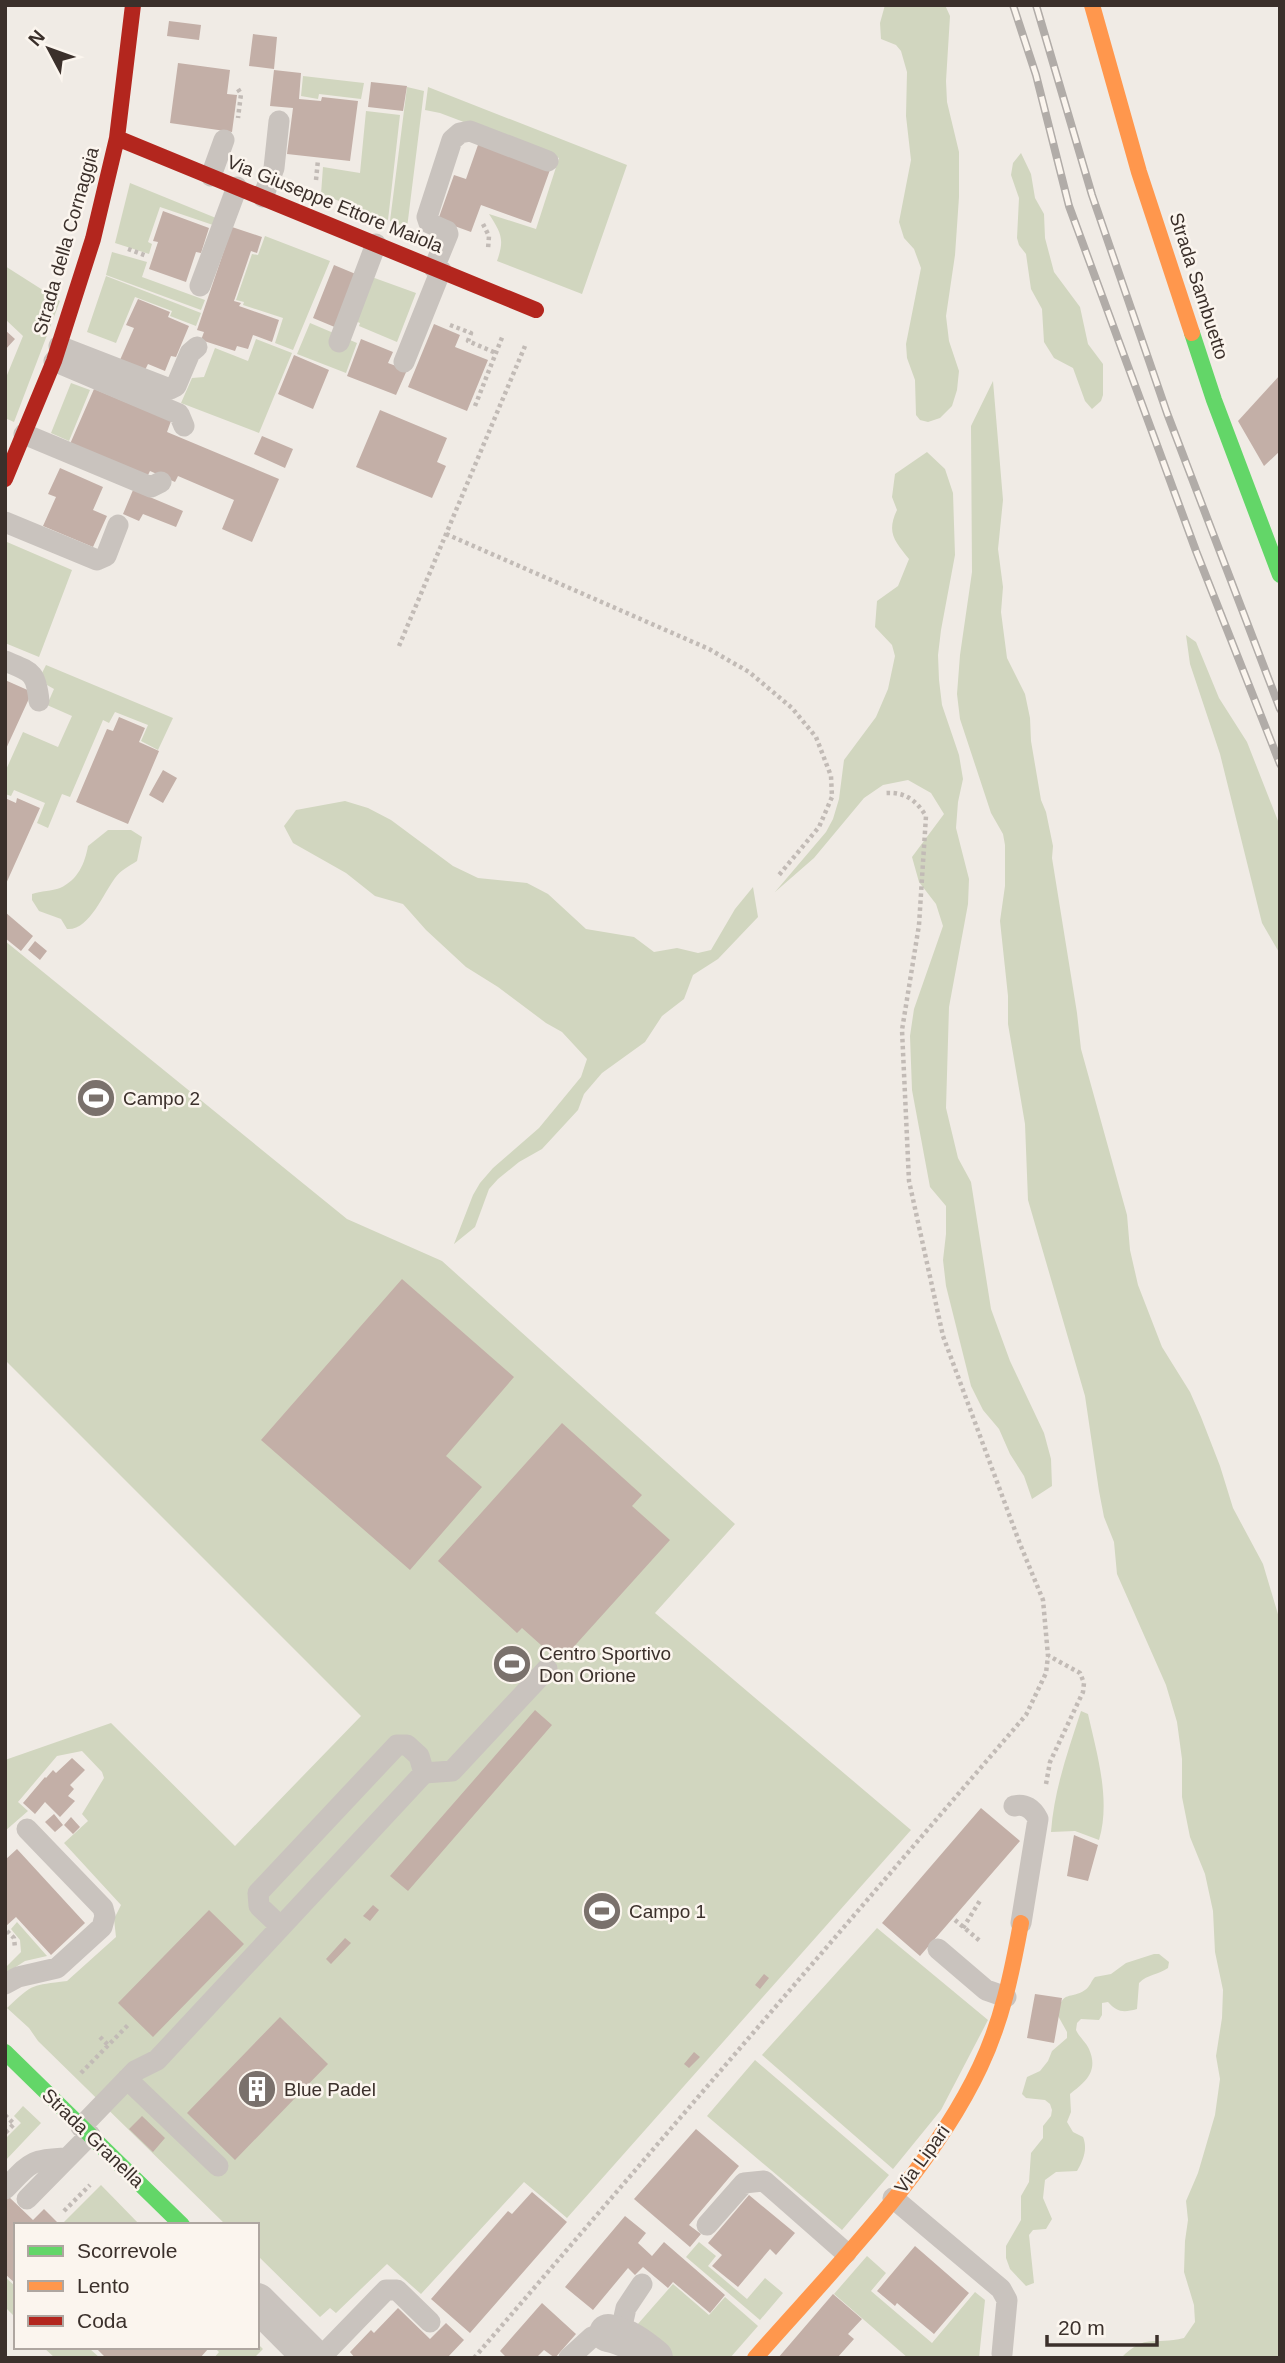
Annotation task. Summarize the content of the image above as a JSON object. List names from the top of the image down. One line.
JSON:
{"streets":{"street":["Via Giuseppe Ettore Maiola","Strada della Cornaggia","Strada Sambuetto","Strada Granella","Via Lipari"]},"crossings":[["Via Giuseppe Ettore Maiola","Strada della Cornaggia"]],"places":{"sports":["Campo 2","Centro Sportivo Don Orione","Campo 1"],"building":["Blue Padel"]},"legend":["Scorrevole","Lento","Coda"],"scale_bar":"20 m","north":"top left"}
